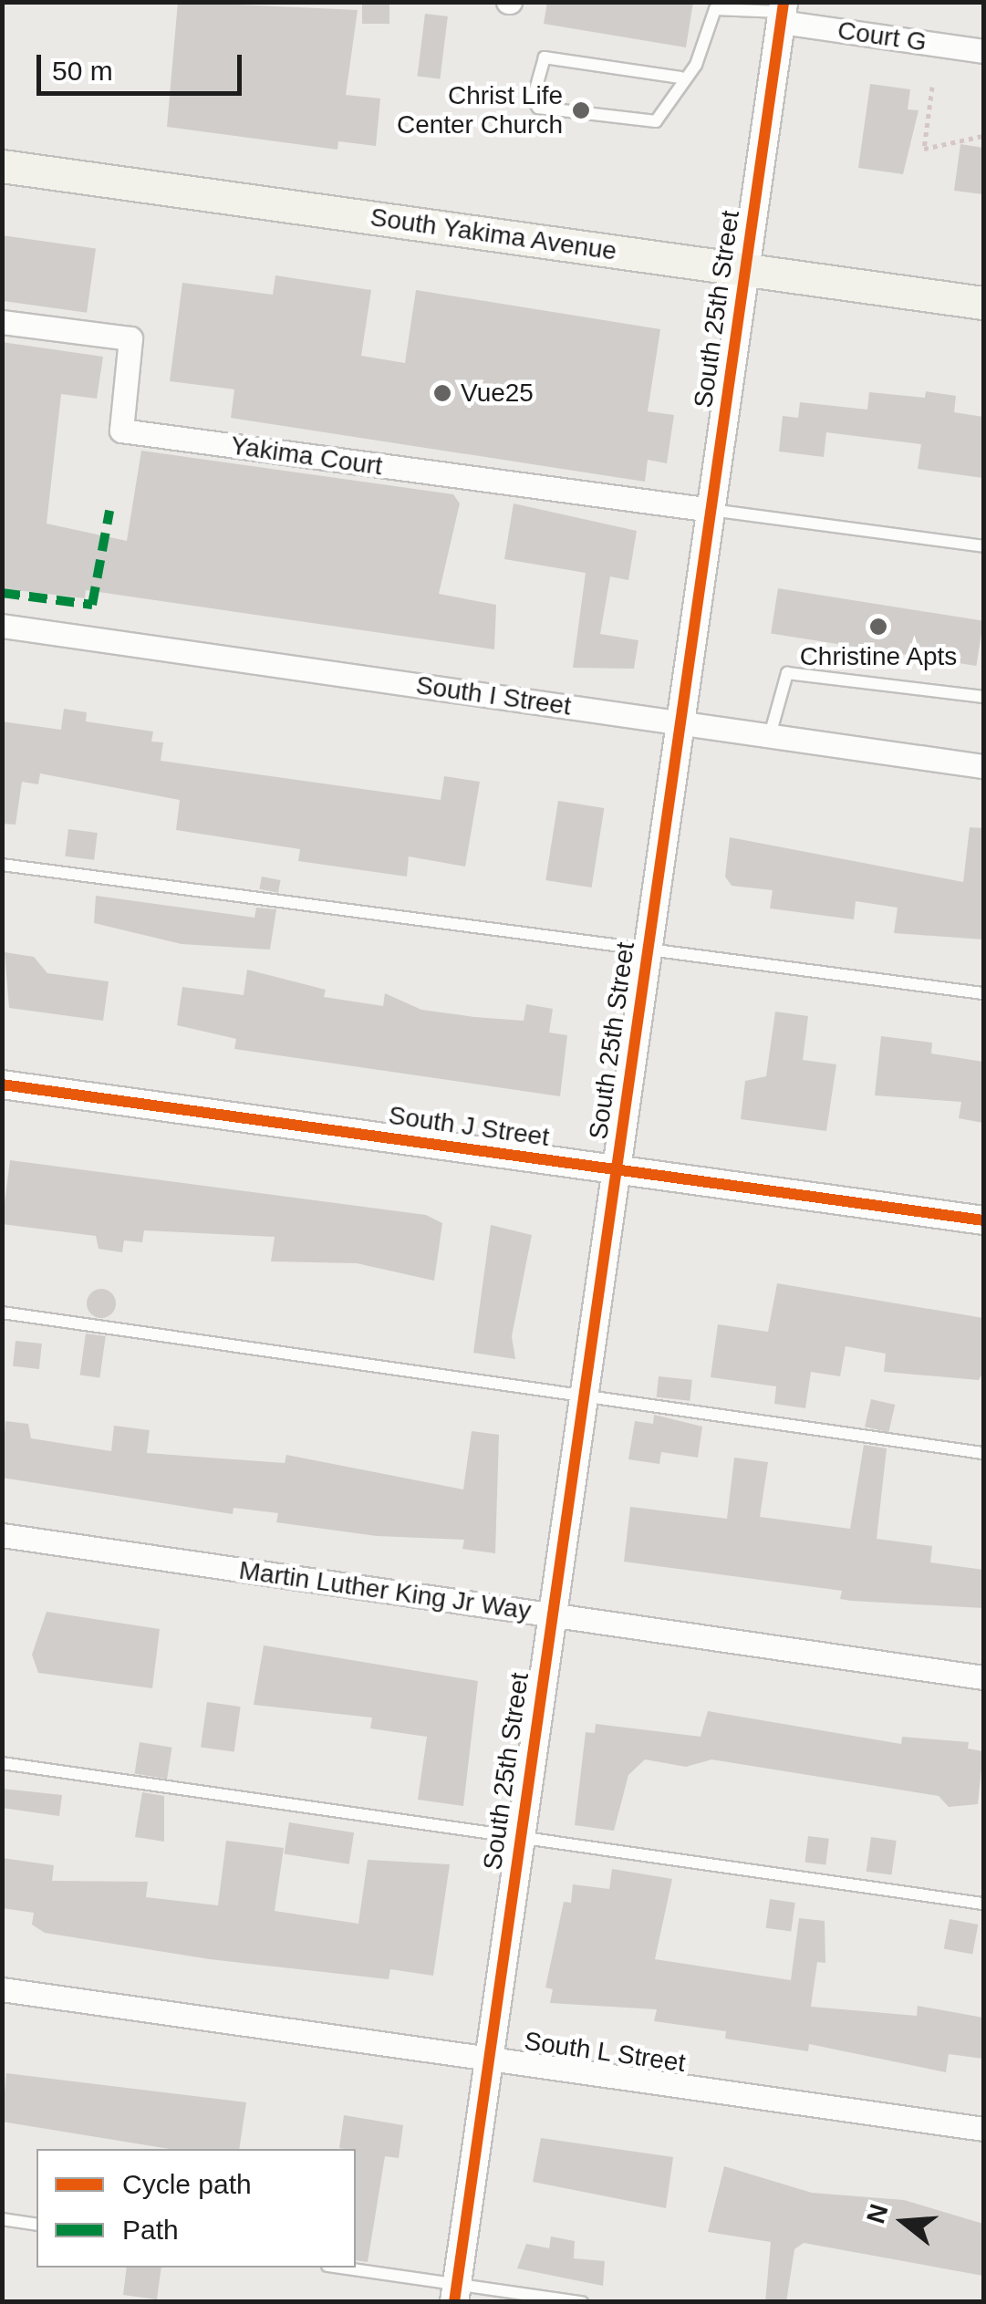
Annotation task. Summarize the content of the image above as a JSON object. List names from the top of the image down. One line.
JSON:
{"streets":{"main road":["South Yakima Avenue"],"street":["Court G","South 25th Street","Yakima Court","South I Street","South J Street","Martin Luther King Jr Way","South L Street"]},"crossings":[["Court G","South 25th Street"],["South Yakima Avenue","South 25th Street"],["South 25th Street","Yakima Court"],["South 25th Street","South I Street"],["South 25th Street","South J Street"],["South 25th Street","Martin Luther King Jr Way"],["South 25th Street","South L Street"]],"places":["Christ Life Center Church","Vue25","Christine Apts"],"legend":["Cycle path","Path"],"scale_bar":"50 m","north":"left"}
